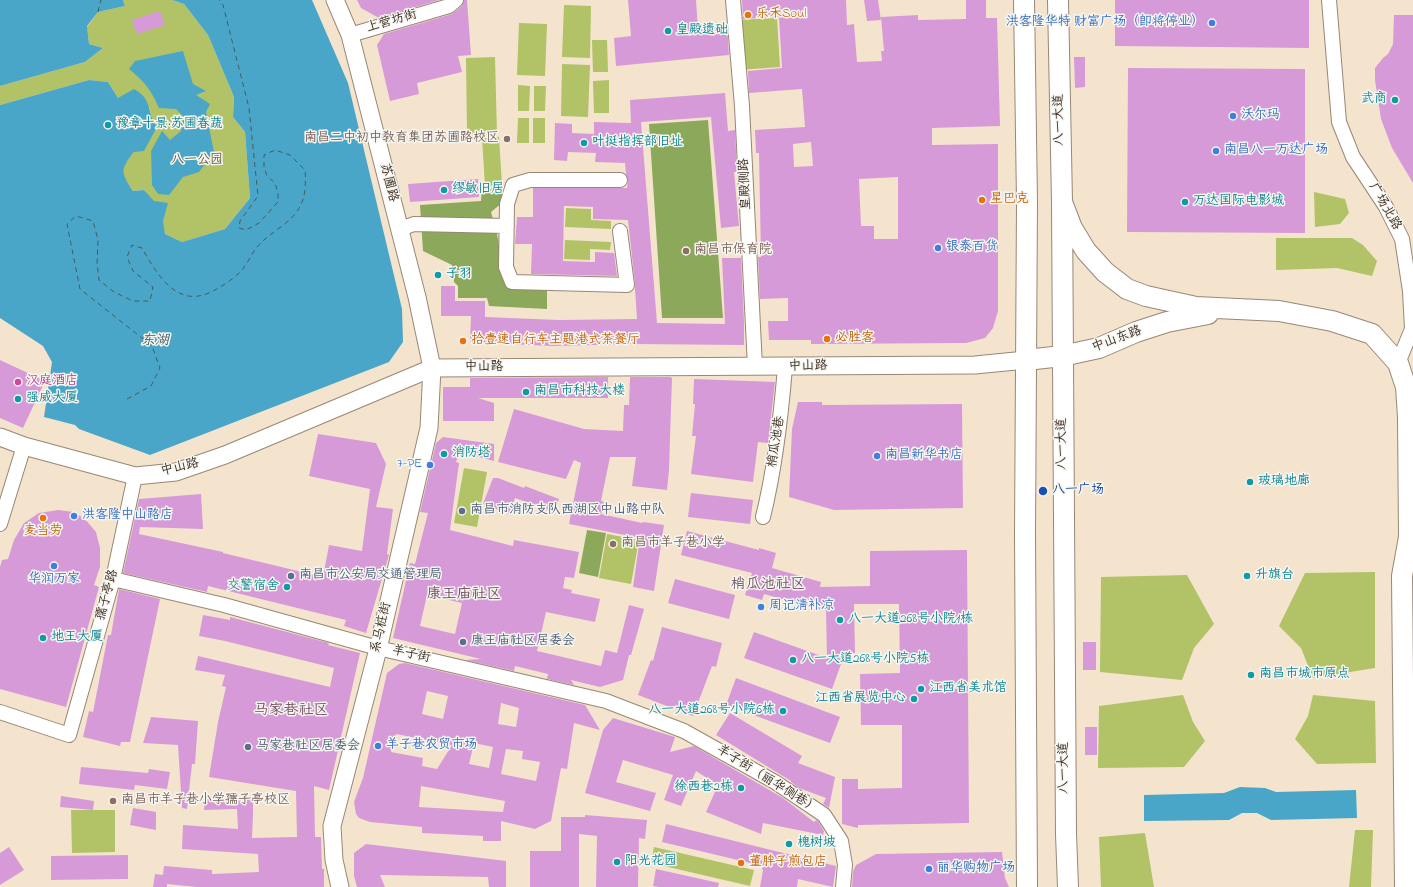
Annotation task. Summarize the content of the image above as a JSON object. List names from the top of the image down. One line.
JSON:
{"streets":{"highway":["八一大道","中山东路"],"main road":["苏圃路","中山路","系马桩街"],"street":["上营坊街","皇殿侧路","广场北路","梢瓜池巷","孺子亭路","羊子街","羊子街（丽华侧巷）"]},"crossings":[["上营坊街","苏圃路"],["八一大道","中山东路"],["苏圃路","中山路"],["苏圃路","系马桩街"],["皇殿侧路","中山路"],["广场北路","中山东路"],["中山东路","中山路"],["中山路","梢瓜池巷"],["中山路","孺子亭路"],["中山路","系马桩街"],["孺子亭路","羊子街"],["系马桩街","羊子街"],["羊子街","羊子街（丽华侧巷）"]],"districts":["梢瓜池社区","康王庙社区","马家巷社区"],"water":["东湖"],"parks":["八一公园"],"places":["乐禾Soul","洪客隆华特 财富广场（即将停业）","皇殿遗础","武商","沃尔玛","豫章十景·苏圃春蔬","南昌二中初中教育集团苏圃路校区","叶挺指挥部旧址","南昌八一万达广场","缪敏旧居","星巴克","万达国际电影城","银泰百货","南昌市保育院","子羽","必胜客","拾壹速自行车主题港式茶餐厅","汉庭酒店","南昌市科技大楼","强威大厦","消防塔","南昌新华书店","7-PE","玻璃地廊","八一广场","南昌市消防支队西湖区中山路中队","洪客隆中山路店","麦当劳","南昌市羊子巷小学","华润万家","南昌市公安局交通管理局","升旗台","交警宿舍","周记清补凉","八一大道268号小院1栋","地王大厦","康王庙社区居委会","八一大道268号小院5栋","南昌市城市原点","江西省美术馆","江西省展览中心","八一大道268号小院6栋","羊子巷农贸市场","马家巷社区居委会","徐西巷2栋","南昌市羊子巷小学孺子亭校区","槐树坡","阳光花园","董胖子煎包店","丽华购物广场"]}
